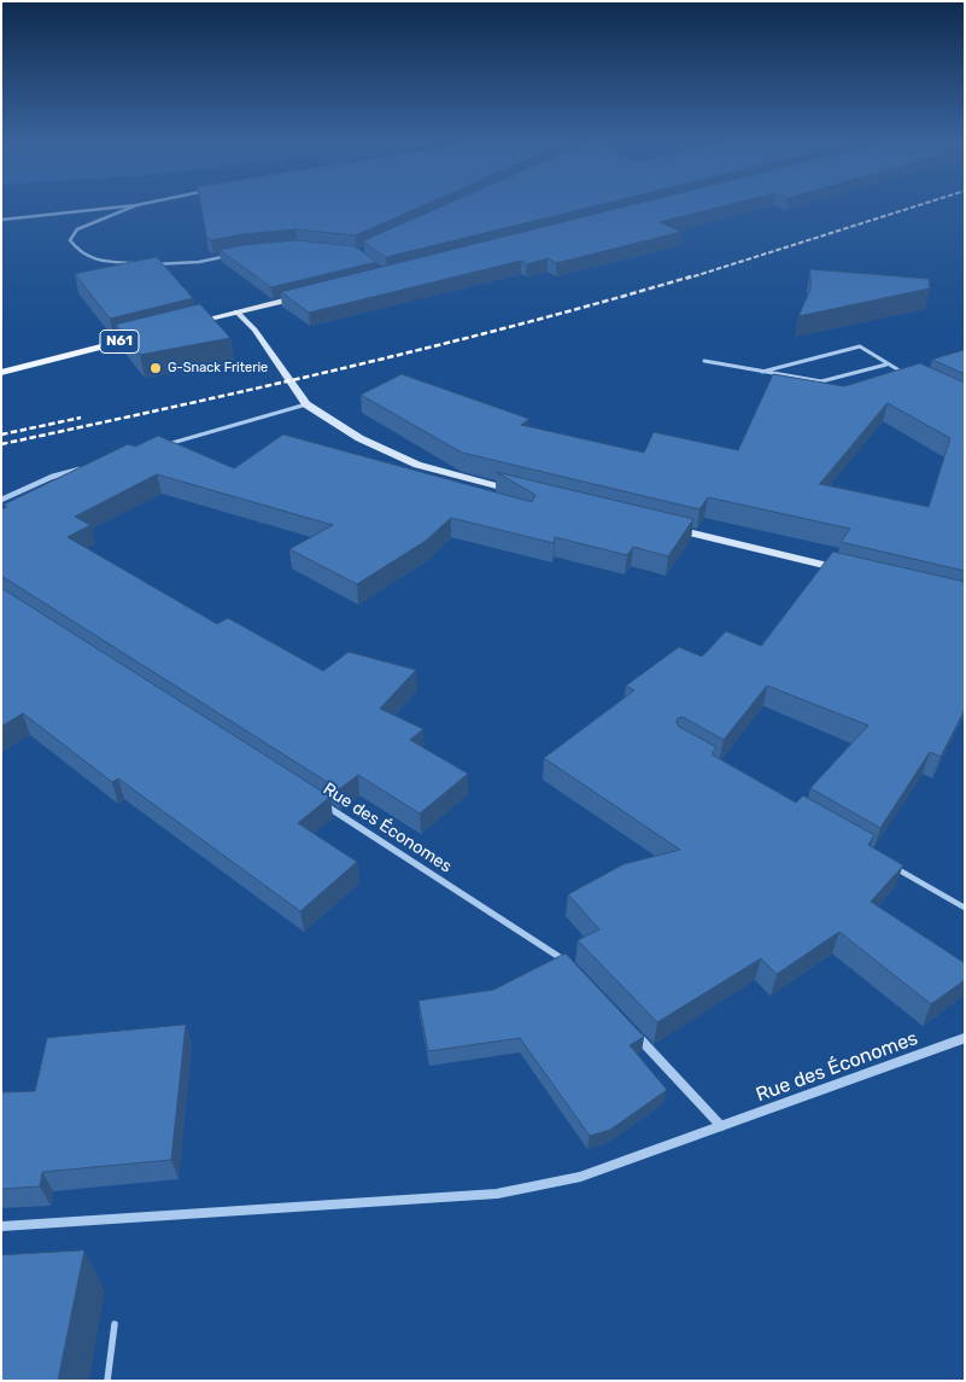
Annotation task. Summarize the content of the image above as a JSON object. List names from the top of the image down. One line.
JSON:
{"streets":{"main road":["N61"],"street":["Rue des Économes"]},"places":["G-Snack Friterie"]}
